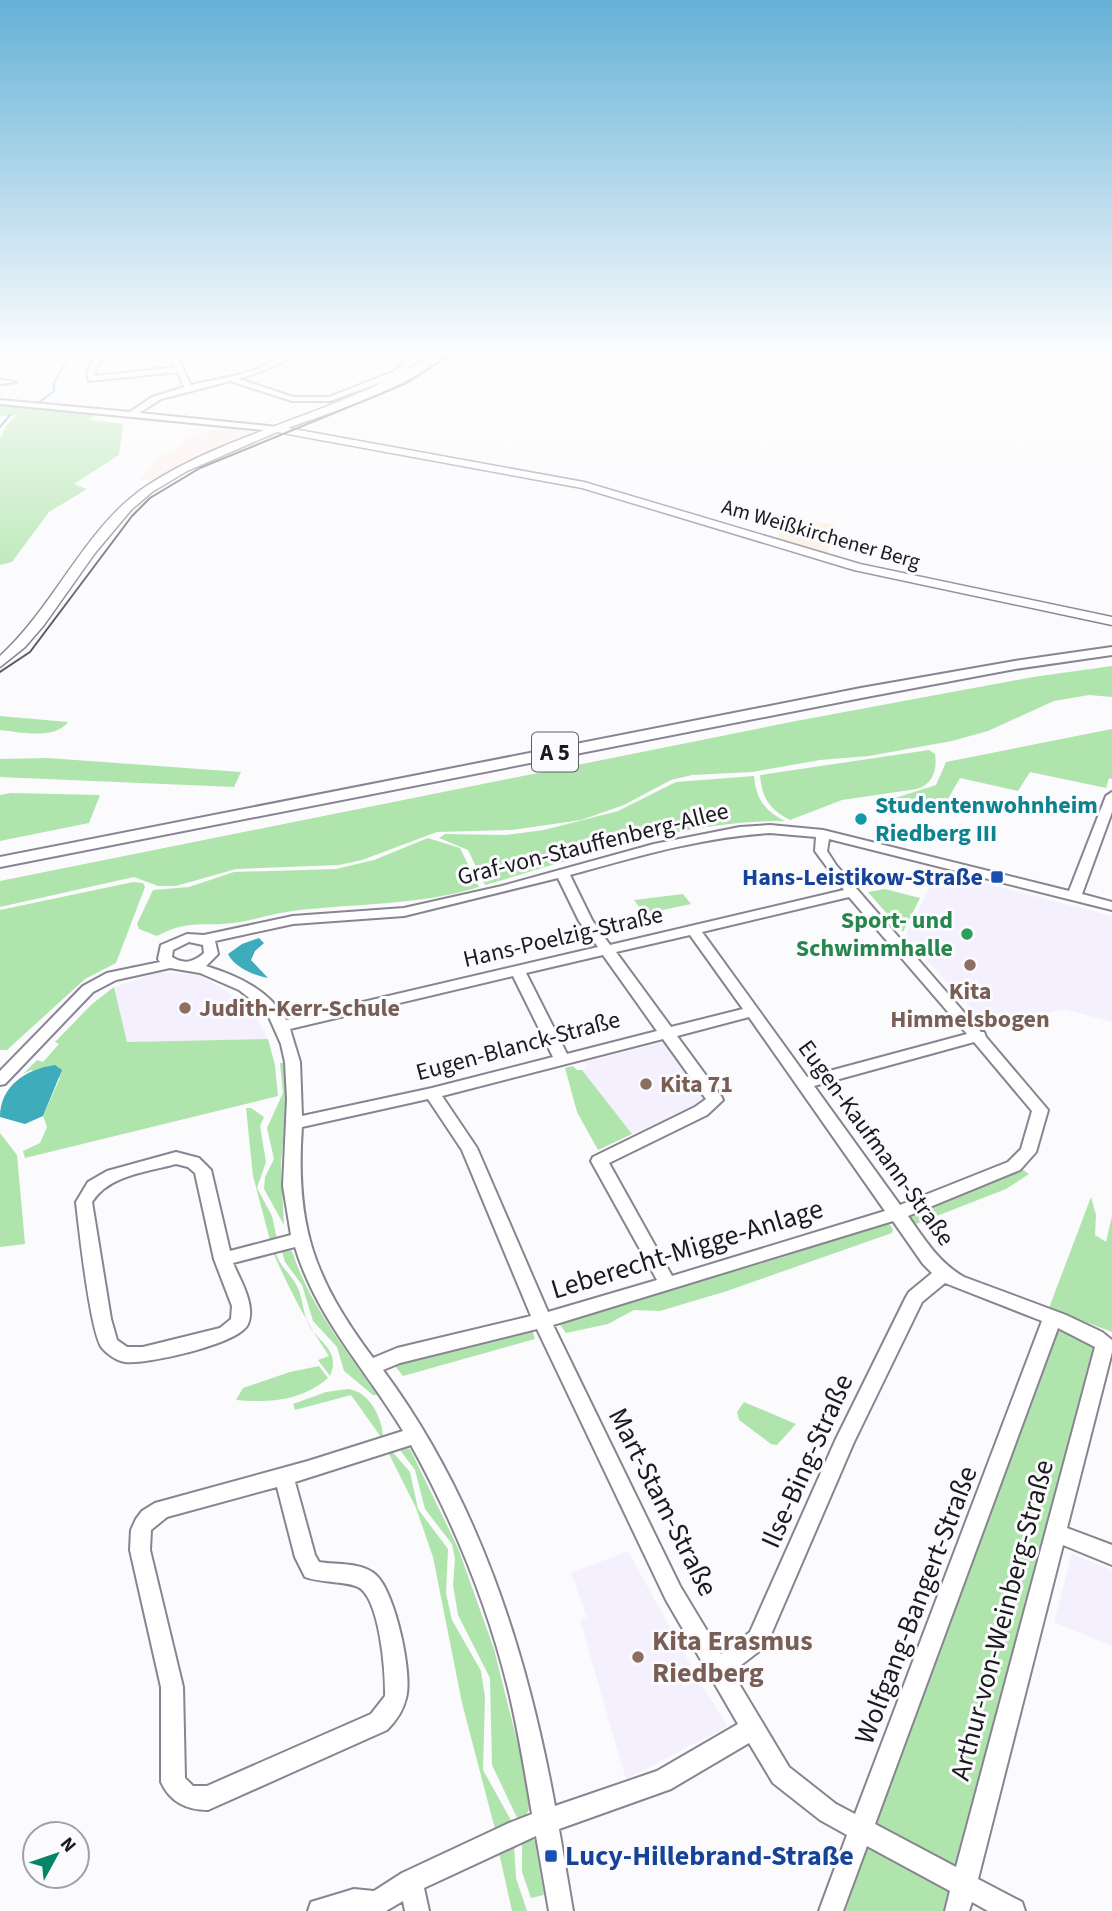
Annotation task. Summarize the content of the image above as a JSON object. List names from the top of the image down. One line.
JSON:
{"streets":{"highway":["A 5"],"main road":["Am Weißkirchener Berg"],"street":["Graf-von-Stauffenberg-Allee","Hans-Poelzig-Straße","Eugen-Blanck-Straße","Eugen-Kaufmann-Straße","Leberecht-Migge-Anlage","Ilse-Bing-Straße","Mart-Stam-Straße","Wolfgang-Bangert-Straße","Arthur-von-Weinberg-Straße"]},"crossings":[["Hans-Poelzig-Straße","Eugen-Kaufmann-Straße"],["Eugen-Blanck-Straße","Eugen-Kaufmann-Straße"],["Eugen-Blanck-Straße","Mart-Stam-Straße"],["Eugen-Kaufmann-Straße","Leberecht-Migge-Anlage"],["Eugen-Kaufmann-Straße","Ilse-Bing-Straße"],["Eugen-Kaufmann-Straße","Wolfgang-Bangert-Straße"],["Eugen-Kaufmann-Straße","Arthur-von-Weinberg-Straße"],["Leberecht-Migge-Anlage","Mart-Stam-Straße"],["Ilse-Bing-Straße","Mart-Stam-Straße"],["Mart-Stam-Straße","Wolfgang-Bangert-Straße"],["Mart-Stam-Straße","Arthur-von-Weinberg-Straße"]],"places":{"other":["Studentenwohnheim Riedberg III","Sport- und Schwimmhalle","Kita Himmelsbogen","Judith-Kerr-Schule","Kita 71","Kita Erasmus Riedberg"],"transit":["Hans-Leistikow-Straße","Lucy-Hillebrand-Straße"]},"north":"top right"}
